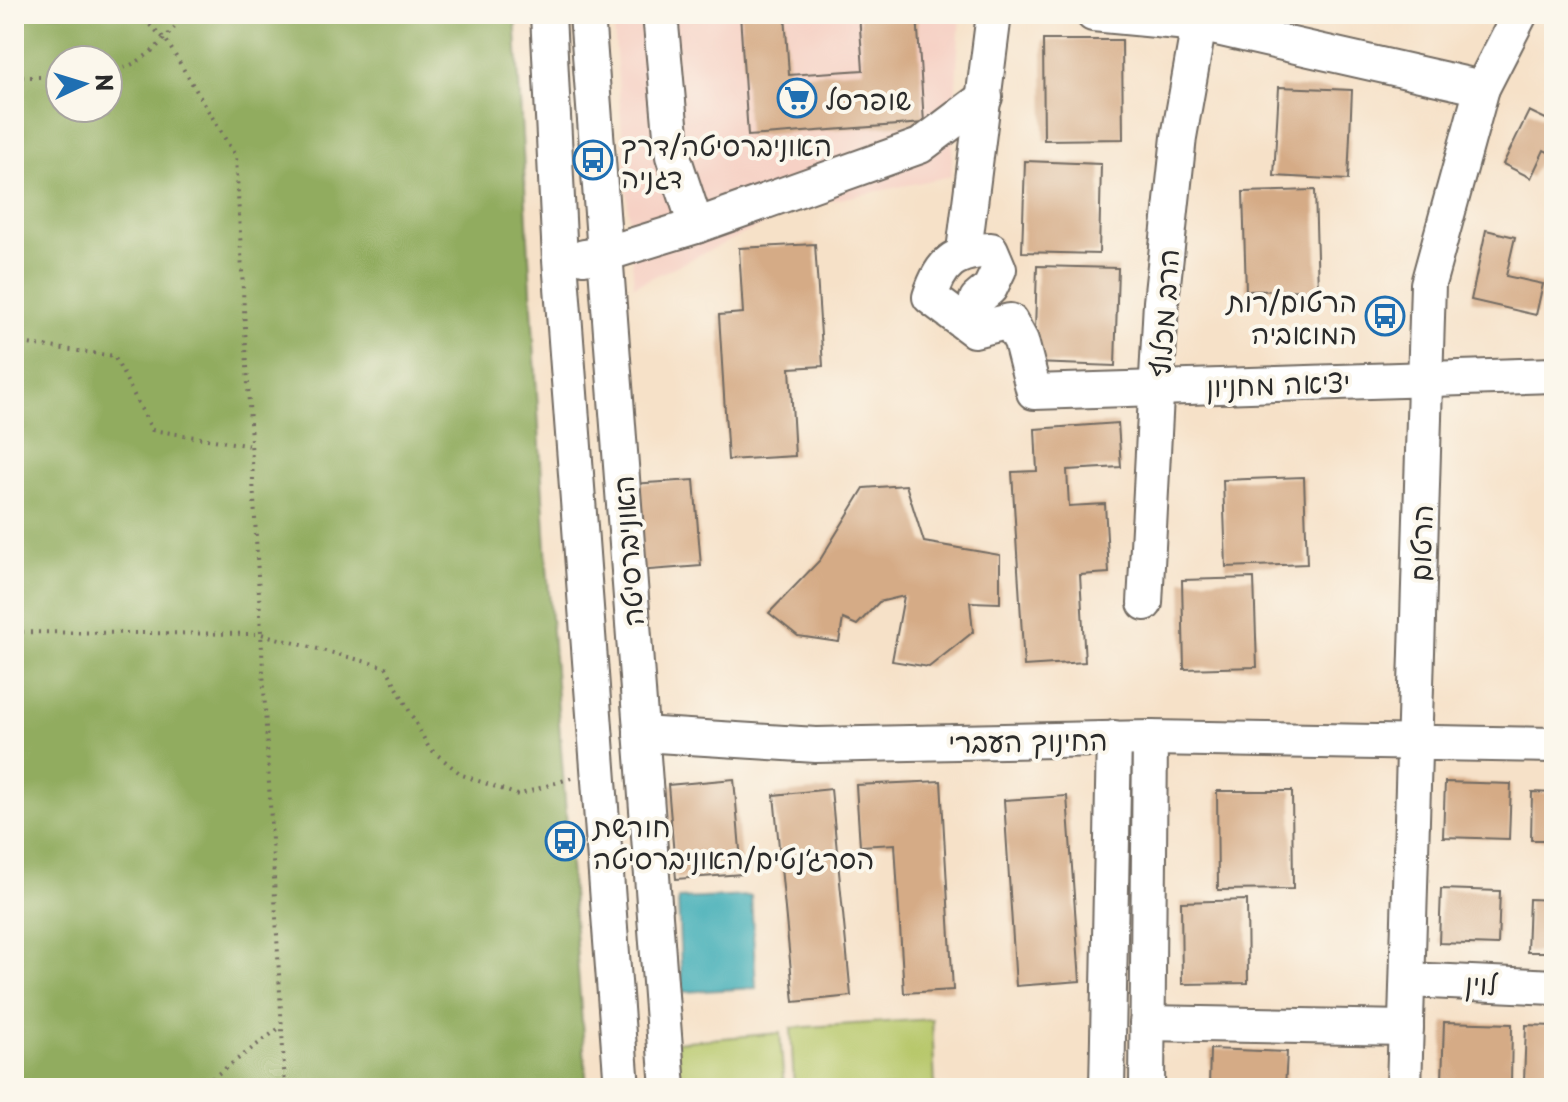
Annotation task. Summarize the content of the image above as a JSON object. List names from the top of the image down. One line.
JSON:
{"streets":{"street":["הרב מכלוף","יציאה מחניון","הרטום","האוניברסיטה","החינוך העברי","לוין"]},"crossings":[["הרב מכלוף","יציאה מחניון"],["יציאה מחניון","הרטום"],["הרטום","החינוך העברי"],["הרטום","לוין"],["האוניברסיטה","החינוך העברי"]],"places":{"supermarket":["שופרסל"],"bus stop":["האוניברסיטה/דרך דגניה","הרטום/רות המואביה","חורשת הסרג׳נטים/האוניברסיטה"]},"north":"right"}
